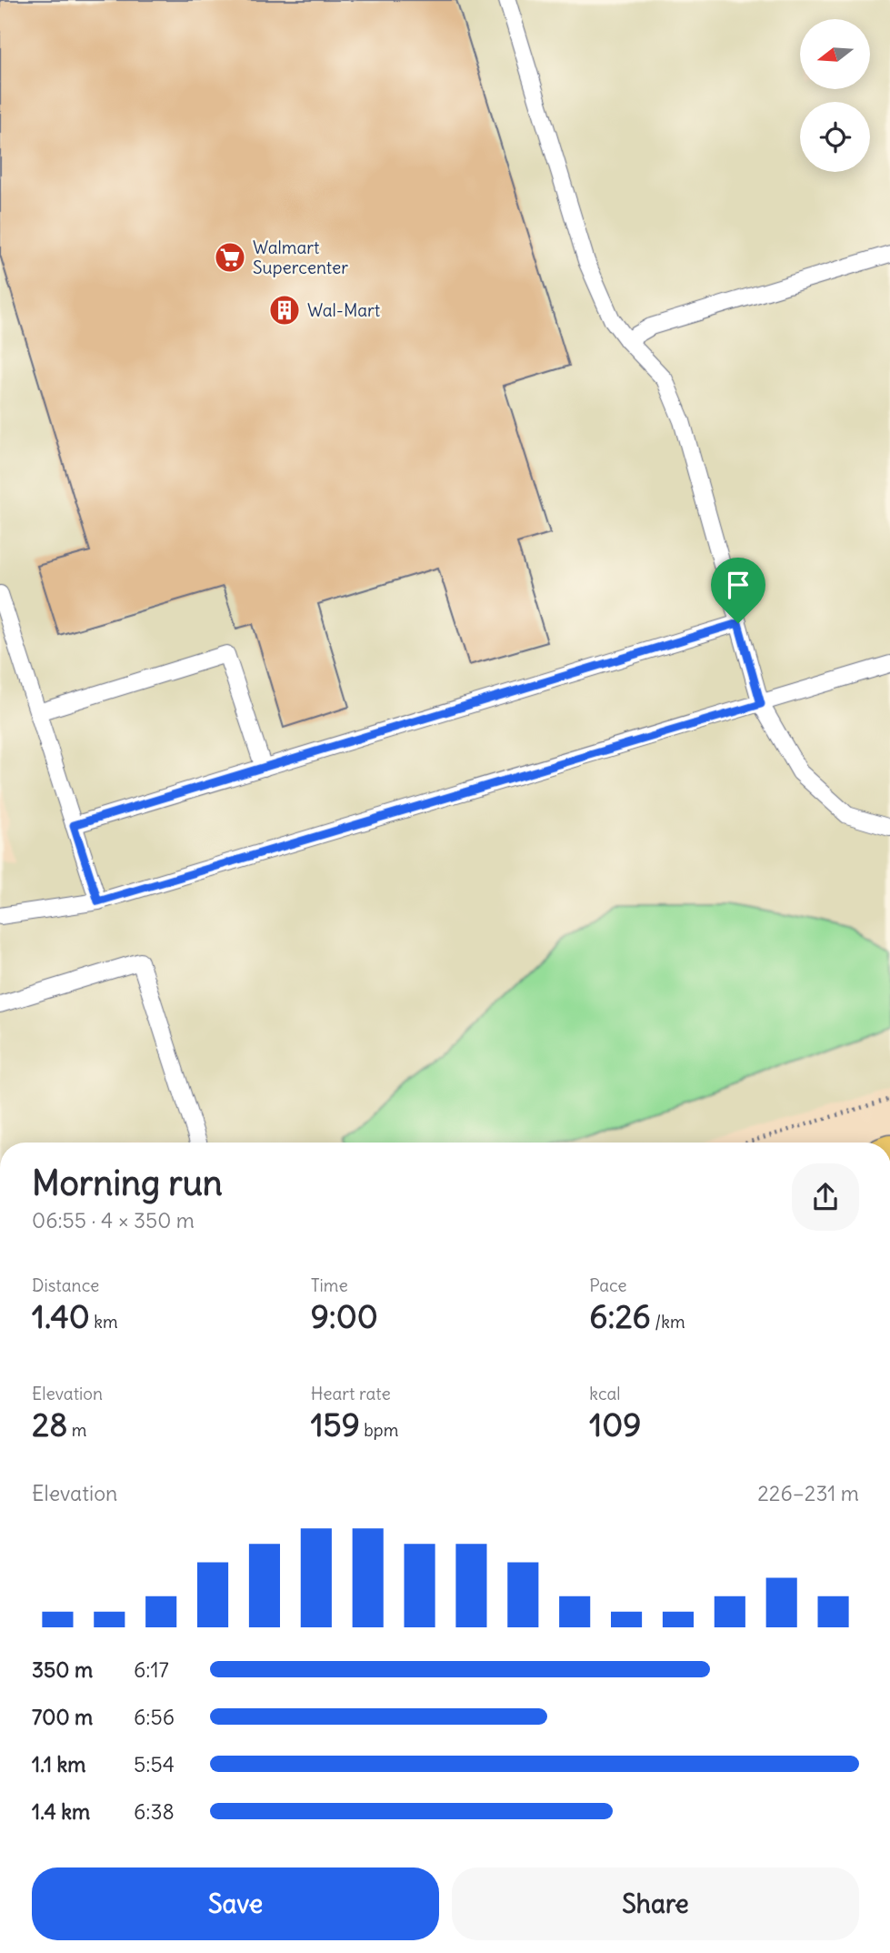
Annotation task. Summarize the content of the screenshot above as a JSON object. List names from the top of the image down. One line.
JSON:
{"places":{"supermarket":["Walmart Supercenter"],"building":["Wal-Mart"]},"north":"left","page":{"heading":["Morning run","06:55 · 4 × 350 m"],"stats":[["Distance","1.40 km"],["Time","9:00"],["Pace","6:26 /km"],["Elevation","28 m"],["Heart rate","159 bpm"],["kcal","109"]],"chart":["Elevation","226–231 m"],"list":[{"name":"350 m","note":"6:17"},{"name":"700 m","note":"6:56"},{"name":"1.1 km","note":"5:54"},{"name":"1.4 km","note":"6:38"}],"buttons":["Save","Share"]}}
